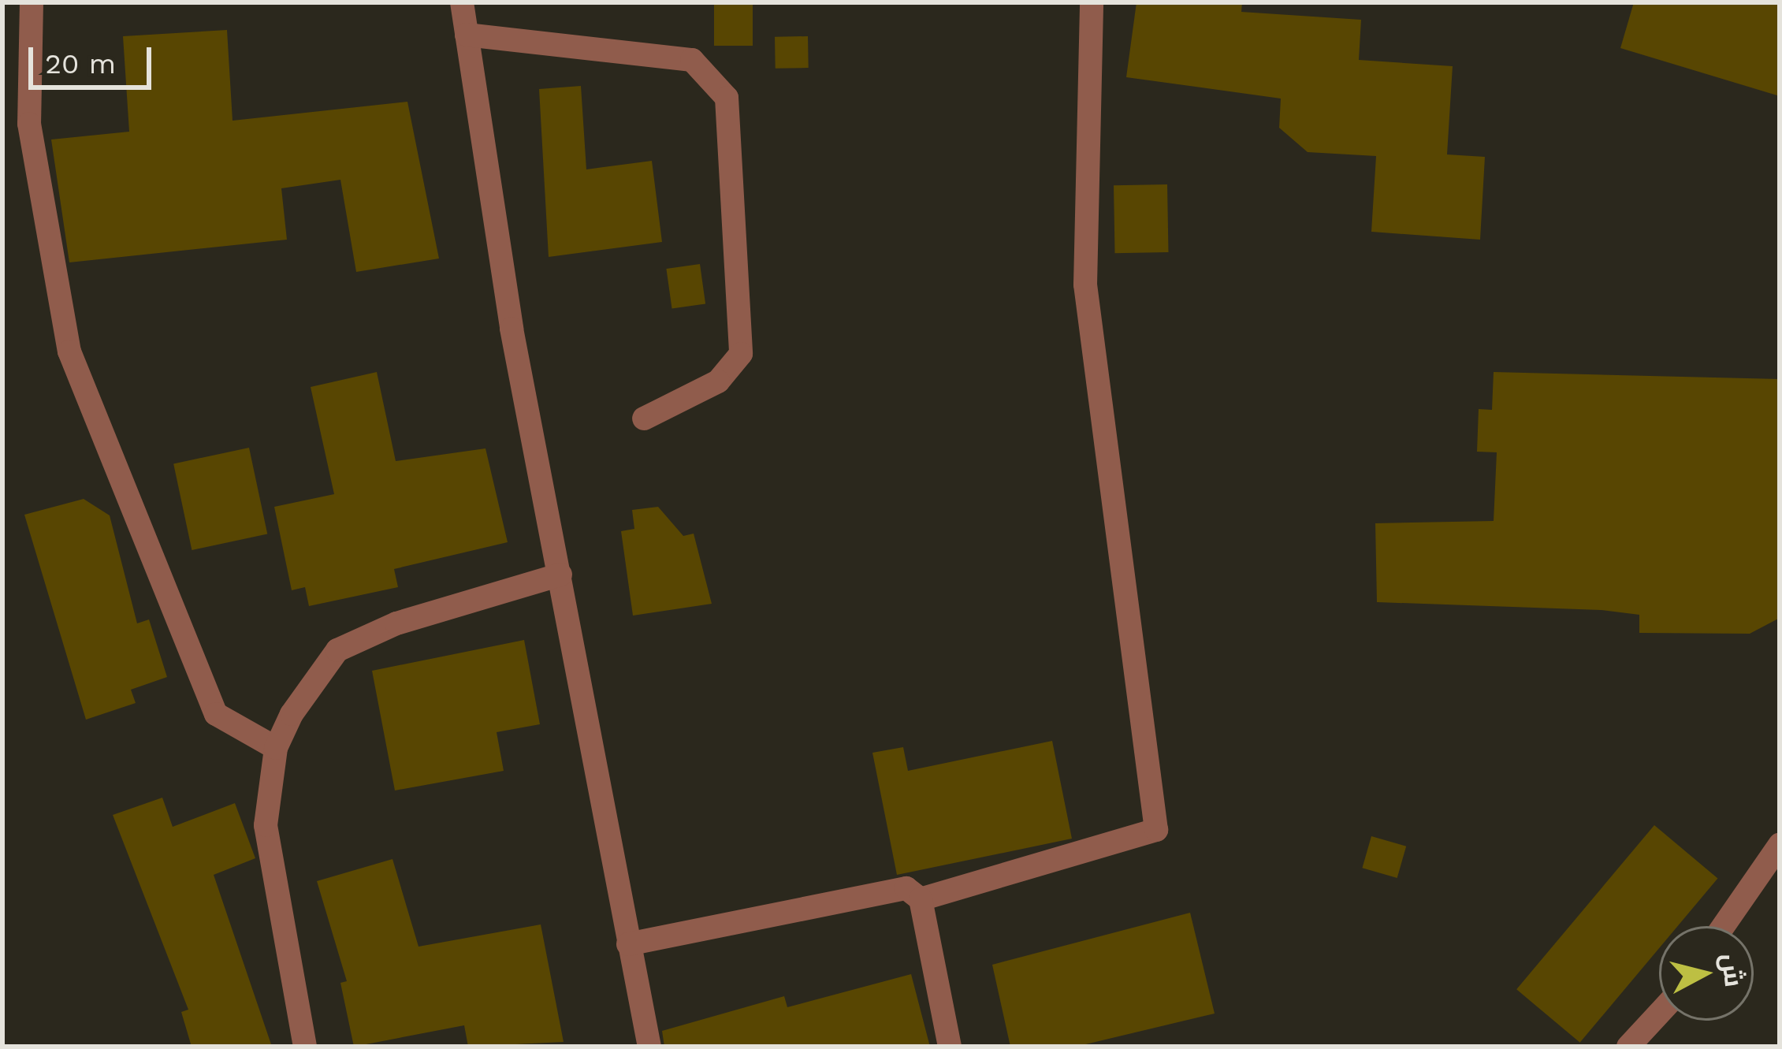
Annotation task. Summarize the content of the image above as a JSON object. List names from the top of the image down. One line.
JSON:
{"scale_bar":"20 m","north":"right"}
